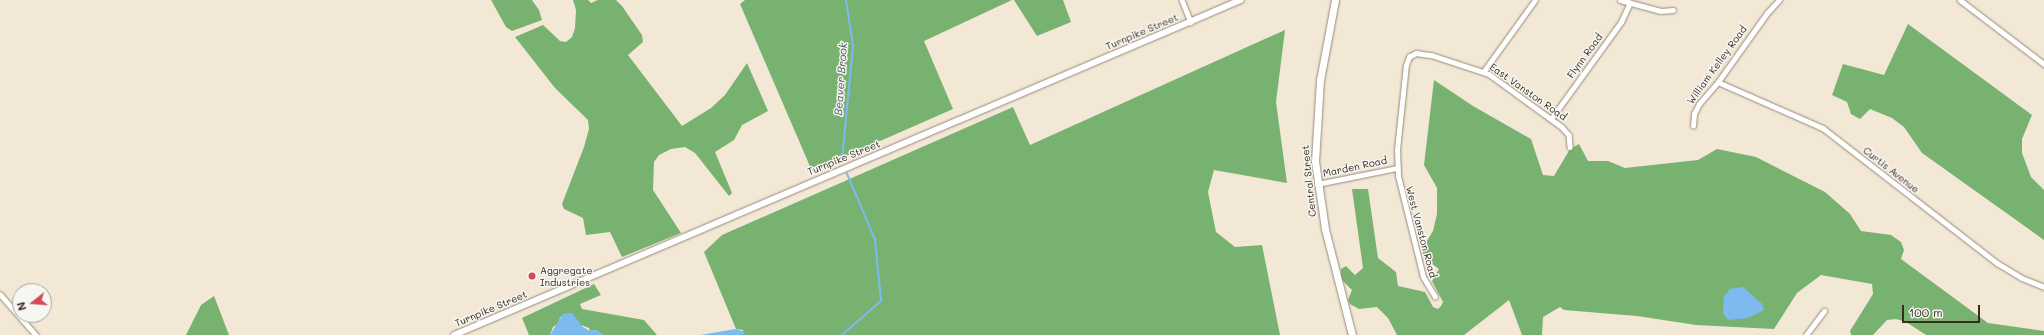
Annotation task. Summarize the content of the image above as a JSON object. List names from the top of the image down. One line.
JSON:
{"streets":{"main road":["Central Street"],"street":["Turnpike Street","Flynn Road","William Kelley Road","East Vanston Road","Marden Road","Curtis Avenue","West Vanston Road"]},"crossings":[["Flynn Road","East Vanston Road"],["William Kelley Road","Curtis Avenue"],["East Vanston Road","Marden Road"],["East Vanston Road","West Vanston Road"],["Marden Road","Central Street"],["Marden Road","West Vanston Road"]],"water":["Beaver Brook"],"places":["Aggregate Industries"],"scale_bar":"100 m","north":"left"}
